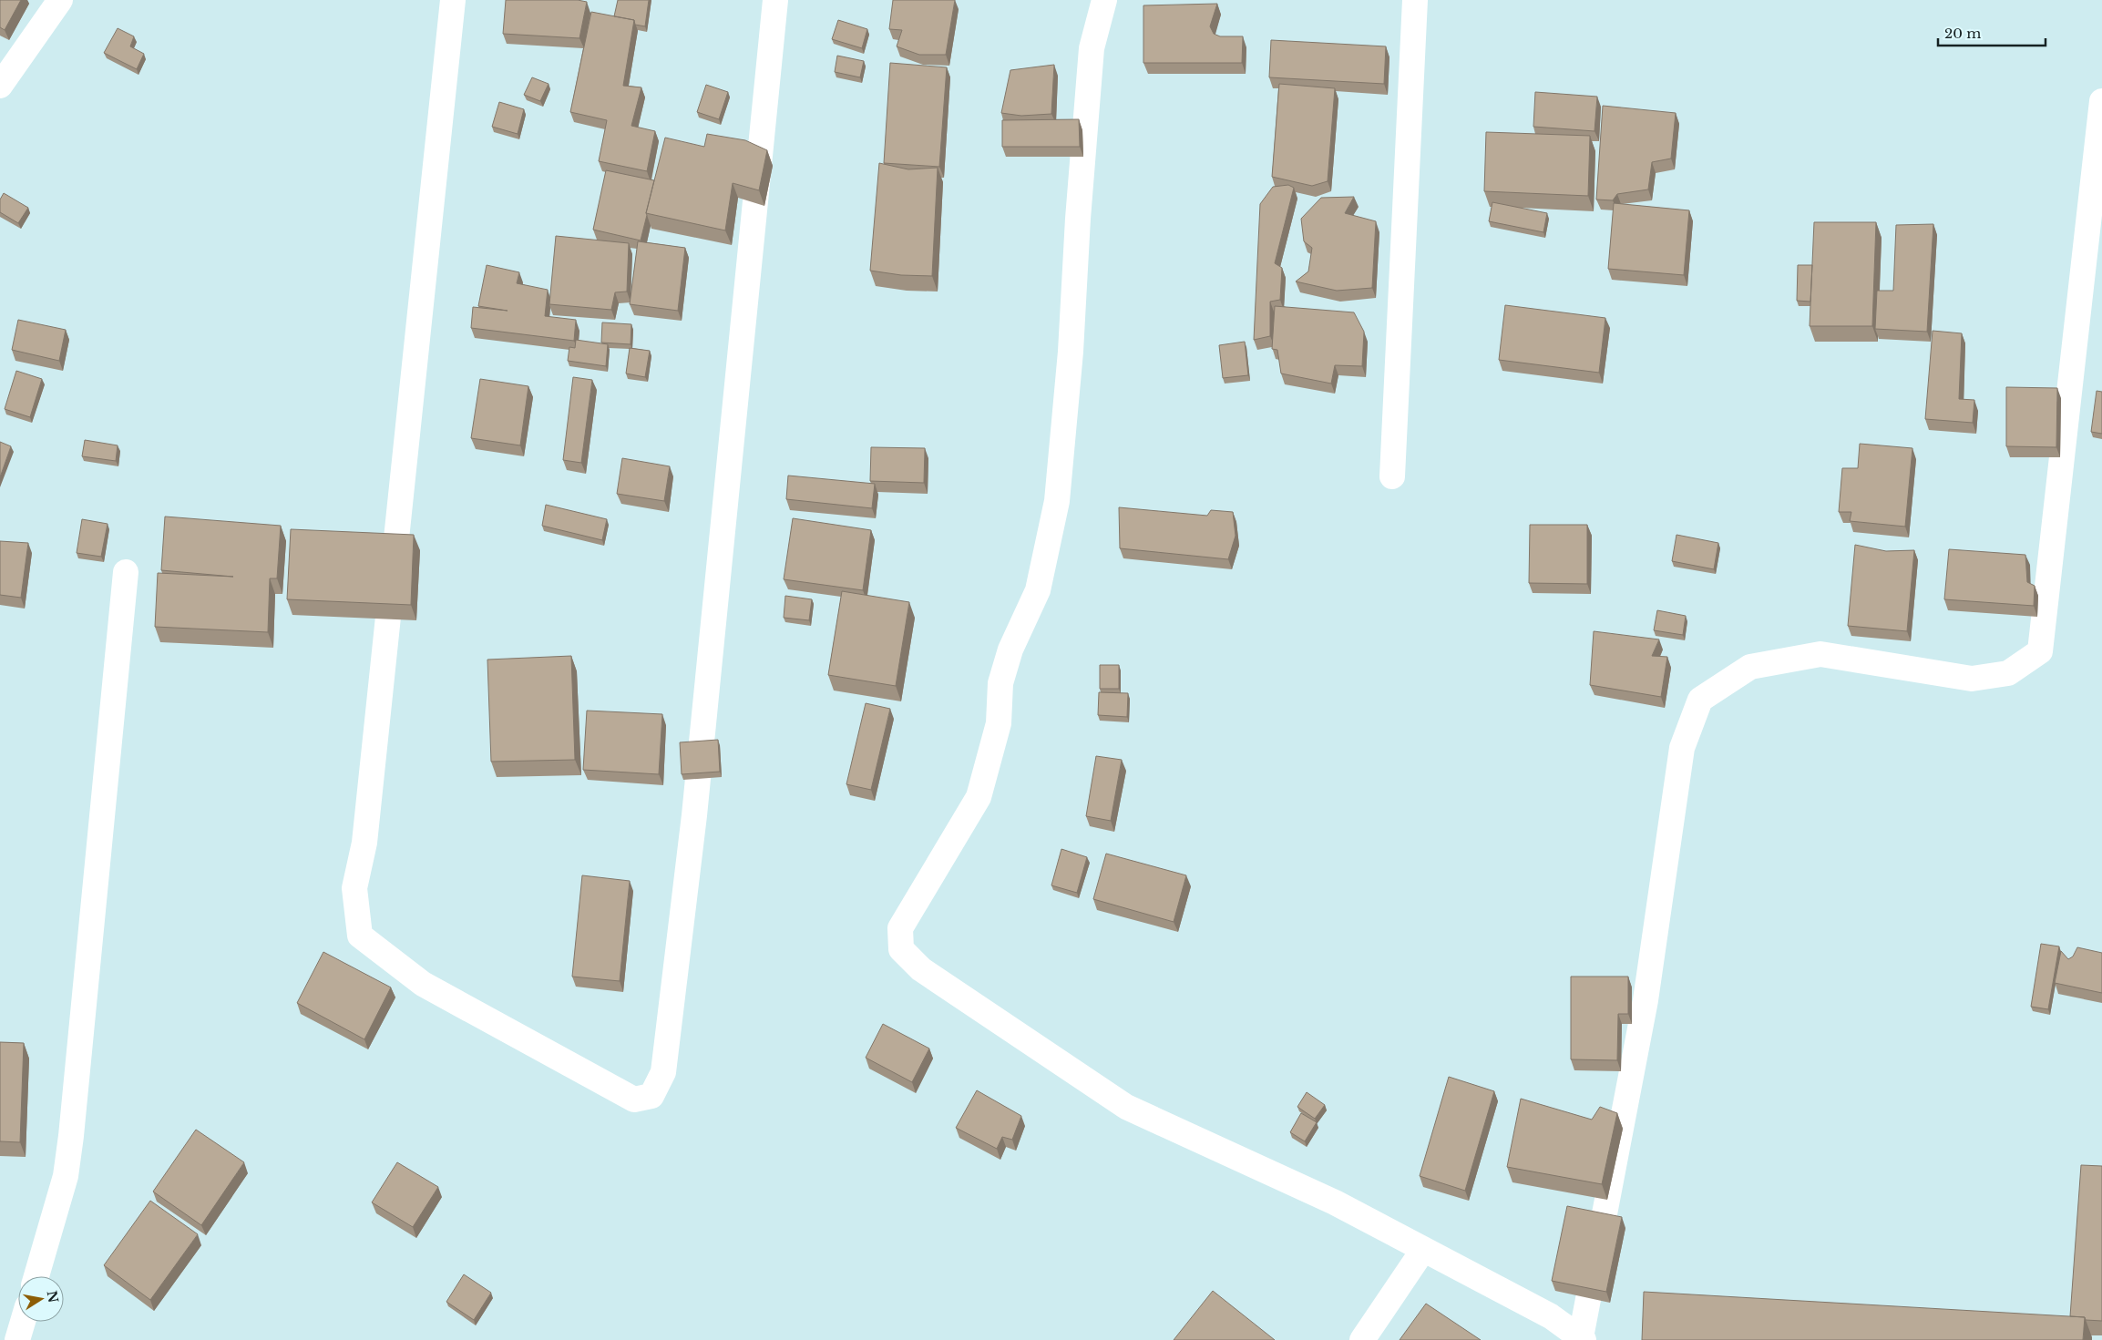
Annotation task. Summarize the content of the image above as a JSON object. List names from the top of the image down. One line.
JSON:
{"scale_bar":"20 m","north":"right"}
